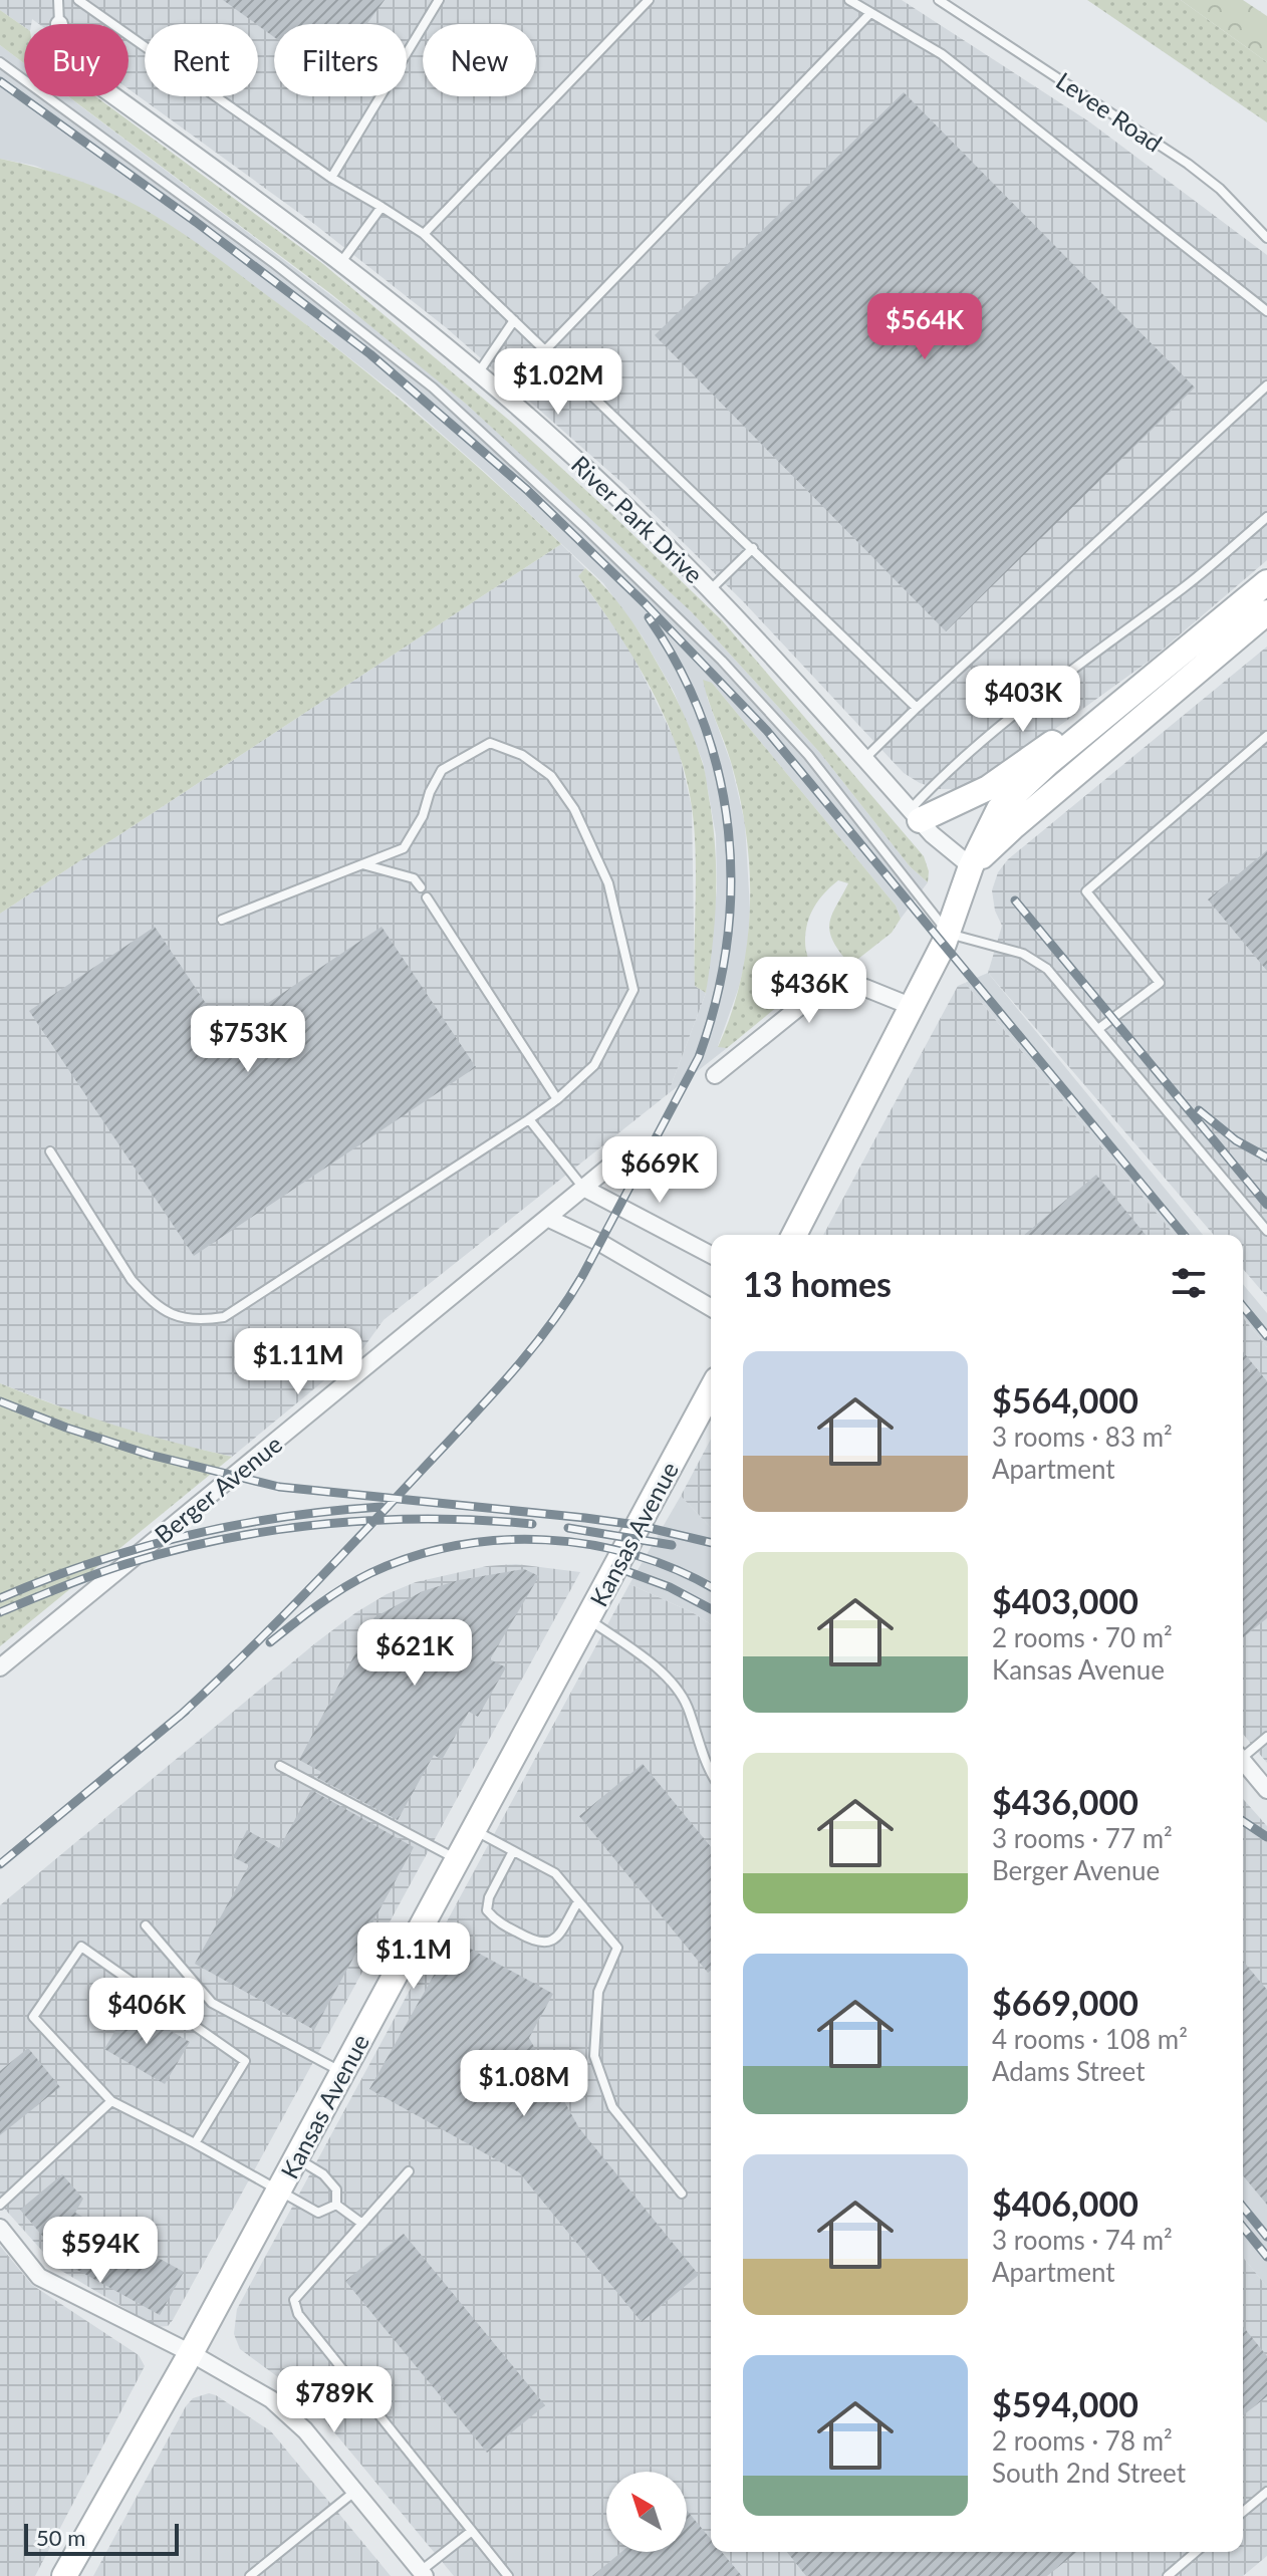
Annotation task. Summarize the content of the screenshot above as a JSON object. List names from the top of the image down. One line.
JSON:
{"streets":{"main road":["Kansas Avenue"],"street":["River Park Drive","Berger Avenue"],"lane":["Levee Road"]},"scale_bar":"50 m","north":"top left","page":{"chip":["Buy","Rent","Filters","New"],"price":["$564K","$1.02M","$403K","$436K","$753K","$669K","$1.11M","$621K","$1.1M","$406K","$1.08M","$594K","$789K"],"heading":"13 homes","list":[{"name":"$564,000","note":"3 rooms · 83 m² · Apartment"},{"name":"$403,000","note":"2 rooms · 70 m² · Kansas Avenue"},{"name":"$436,000","note":"3 rooms · 77 m² · Berger Avenue"},{"name":"$669,000","note":"4 rooms · 108 m² · Adams Street"},{"name":"$406,000","note":"3 rooms · 74 m² · Apartment"},{"name":"$594,000","note":"2 rooms · 78 m² · South 2nd Street"}],"scale":"50 m"}}
